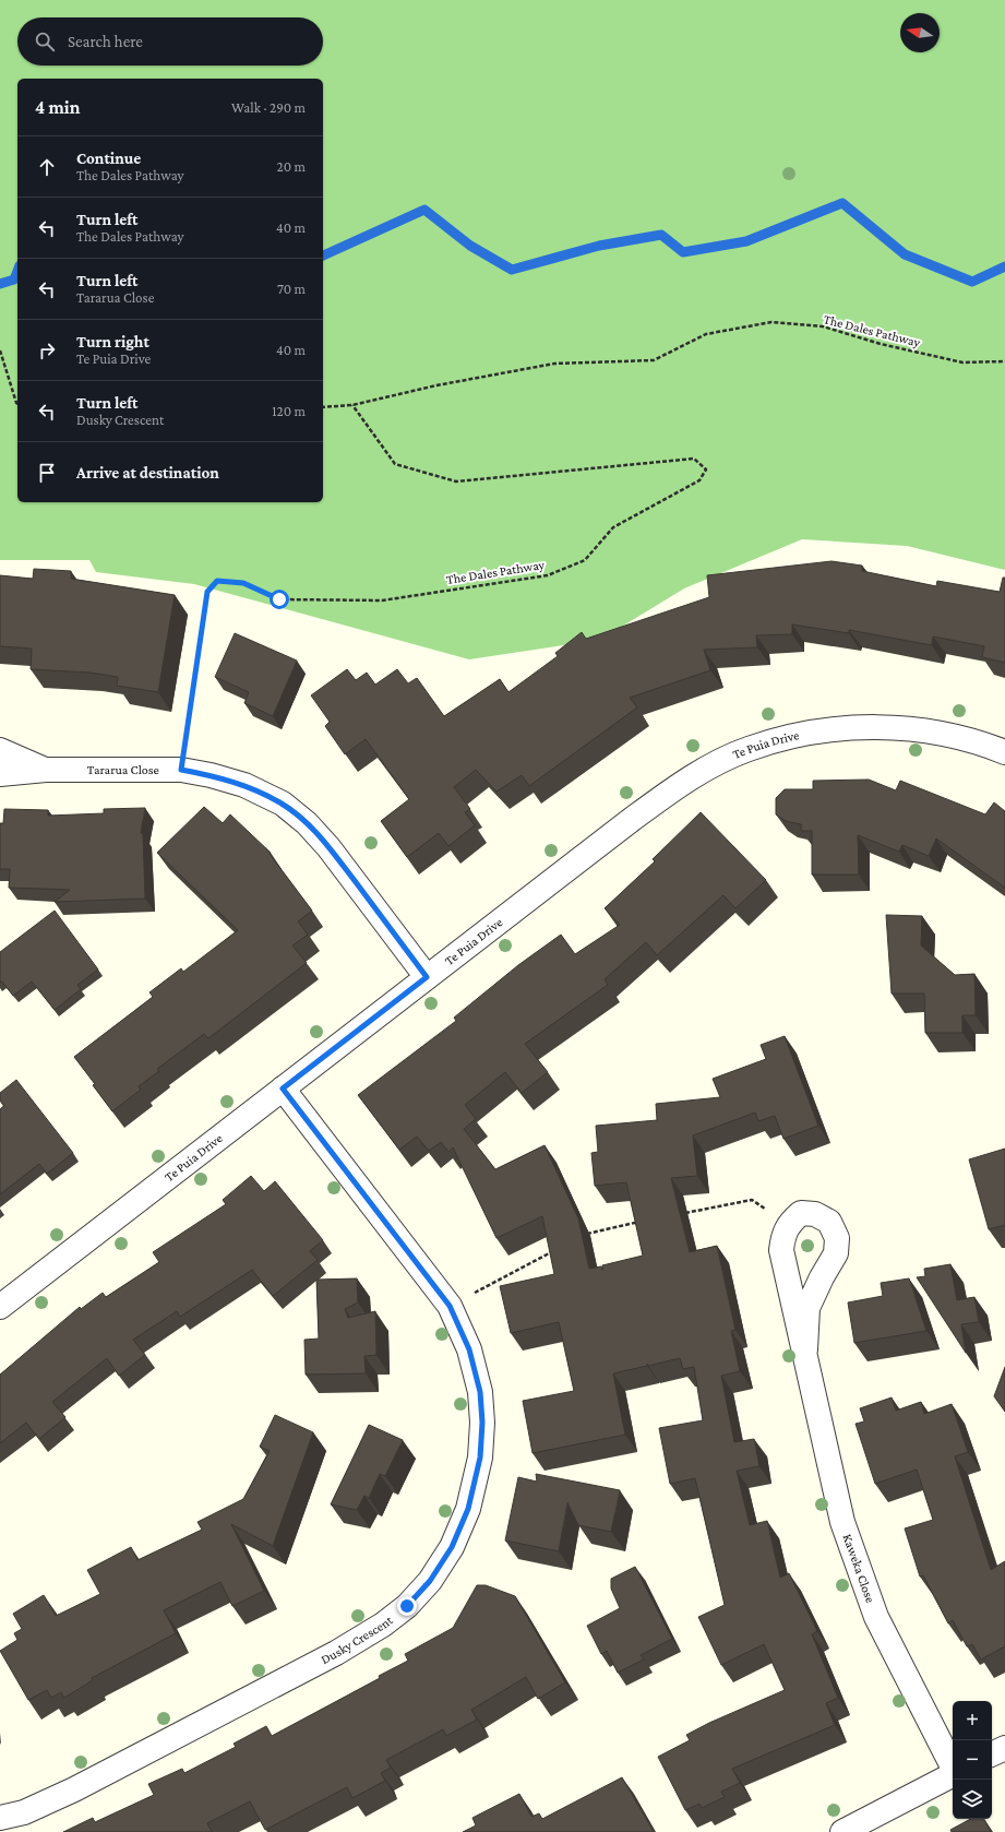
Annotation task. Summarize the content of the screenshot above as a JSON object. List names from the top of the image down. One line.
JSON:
{"streets":{"street":["Te Puia Drive","Tararua Close","Kaweka Close","Dusky Crescent"],"path":["The Dales Pathway"]},"crossings":[["The Dales Pathway","Tararua Close"],["Te Puia Drive","Tararua Close"],["Te Puia Drive","Dusky Crescent"]],"north":"left","page":{"search":"Search here","heading":["4 min","Walk · 290 m"],"list":[["Continue","The Dales Pathway","20 m"],["Turn left","The Dales Pathway","40 m"],["Turn left","Tararua Close","70 m"],["Turn right","Te Puia Drive","40 m"],["Turn left","Dusky Crescent","120 m"],"Arrive at destination"],"map_buttons":["+","−"]}}
